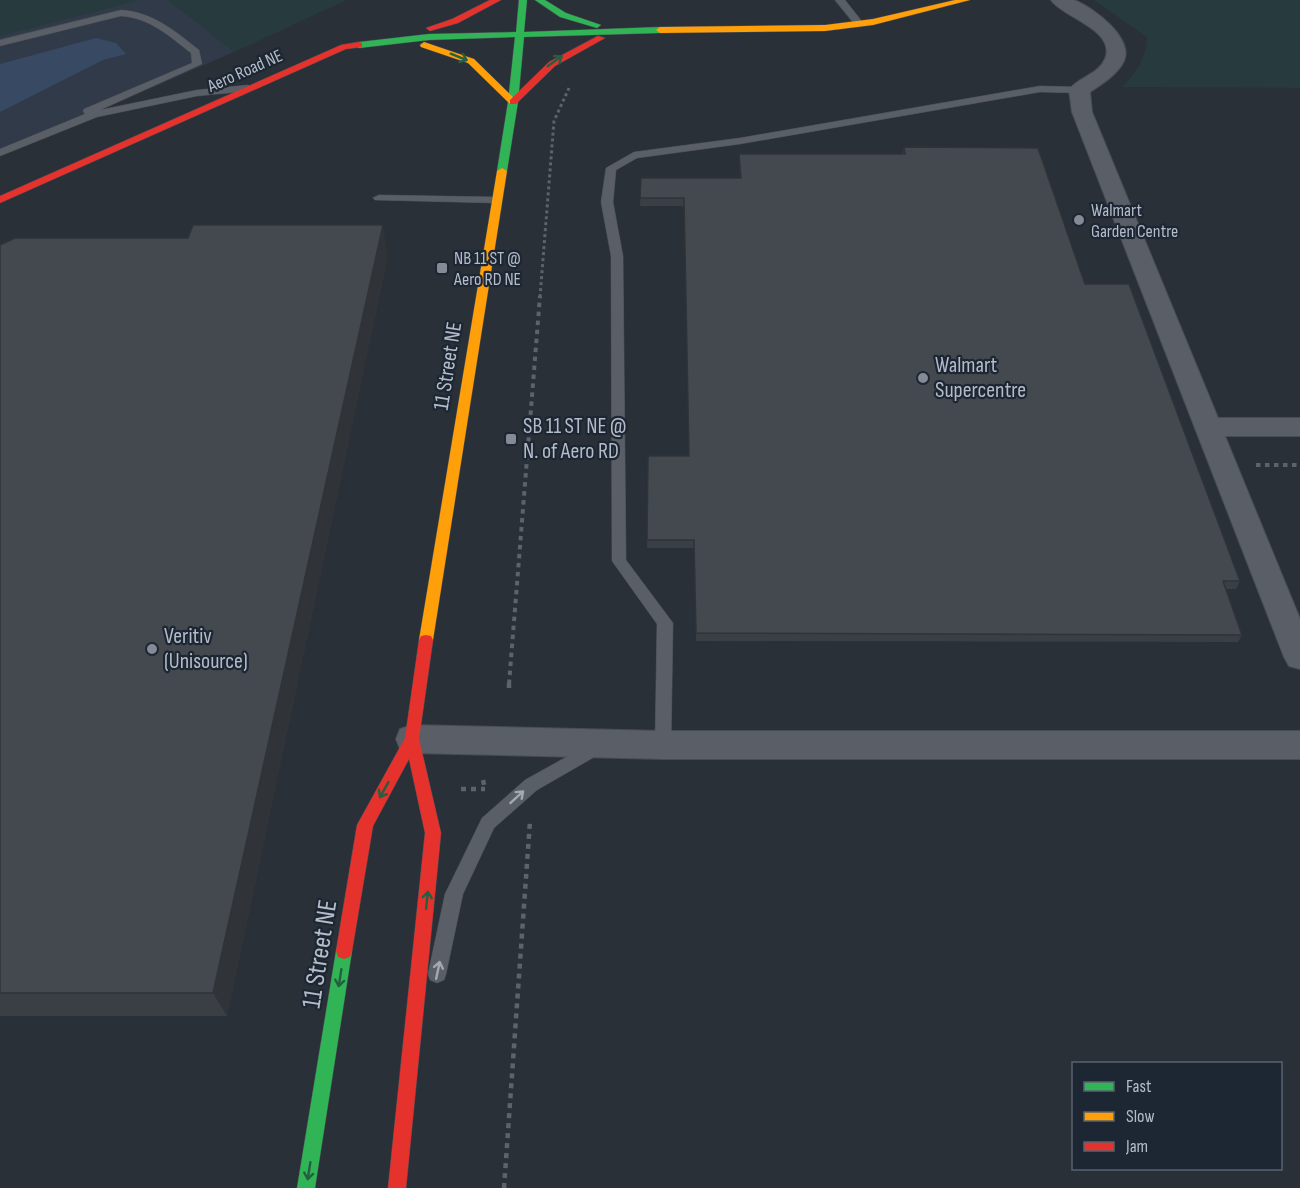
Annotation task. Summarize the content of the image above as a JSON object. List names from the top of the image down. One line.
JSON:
{"streets":{"street":["Aero Road NE","11 Street NE"]},"crossings":[["Aero Road NE","11 Street NE"]],"places":{"other":["Walmart Garden Centre","Walmart Supercentre","Veritiv (Unisource)"],"transit":["NB 11 ST @ Aero RD NE","SB 11 ST NE @ N. of Aero RD"]},"legend":["Fast","Slow","Jam"]}
